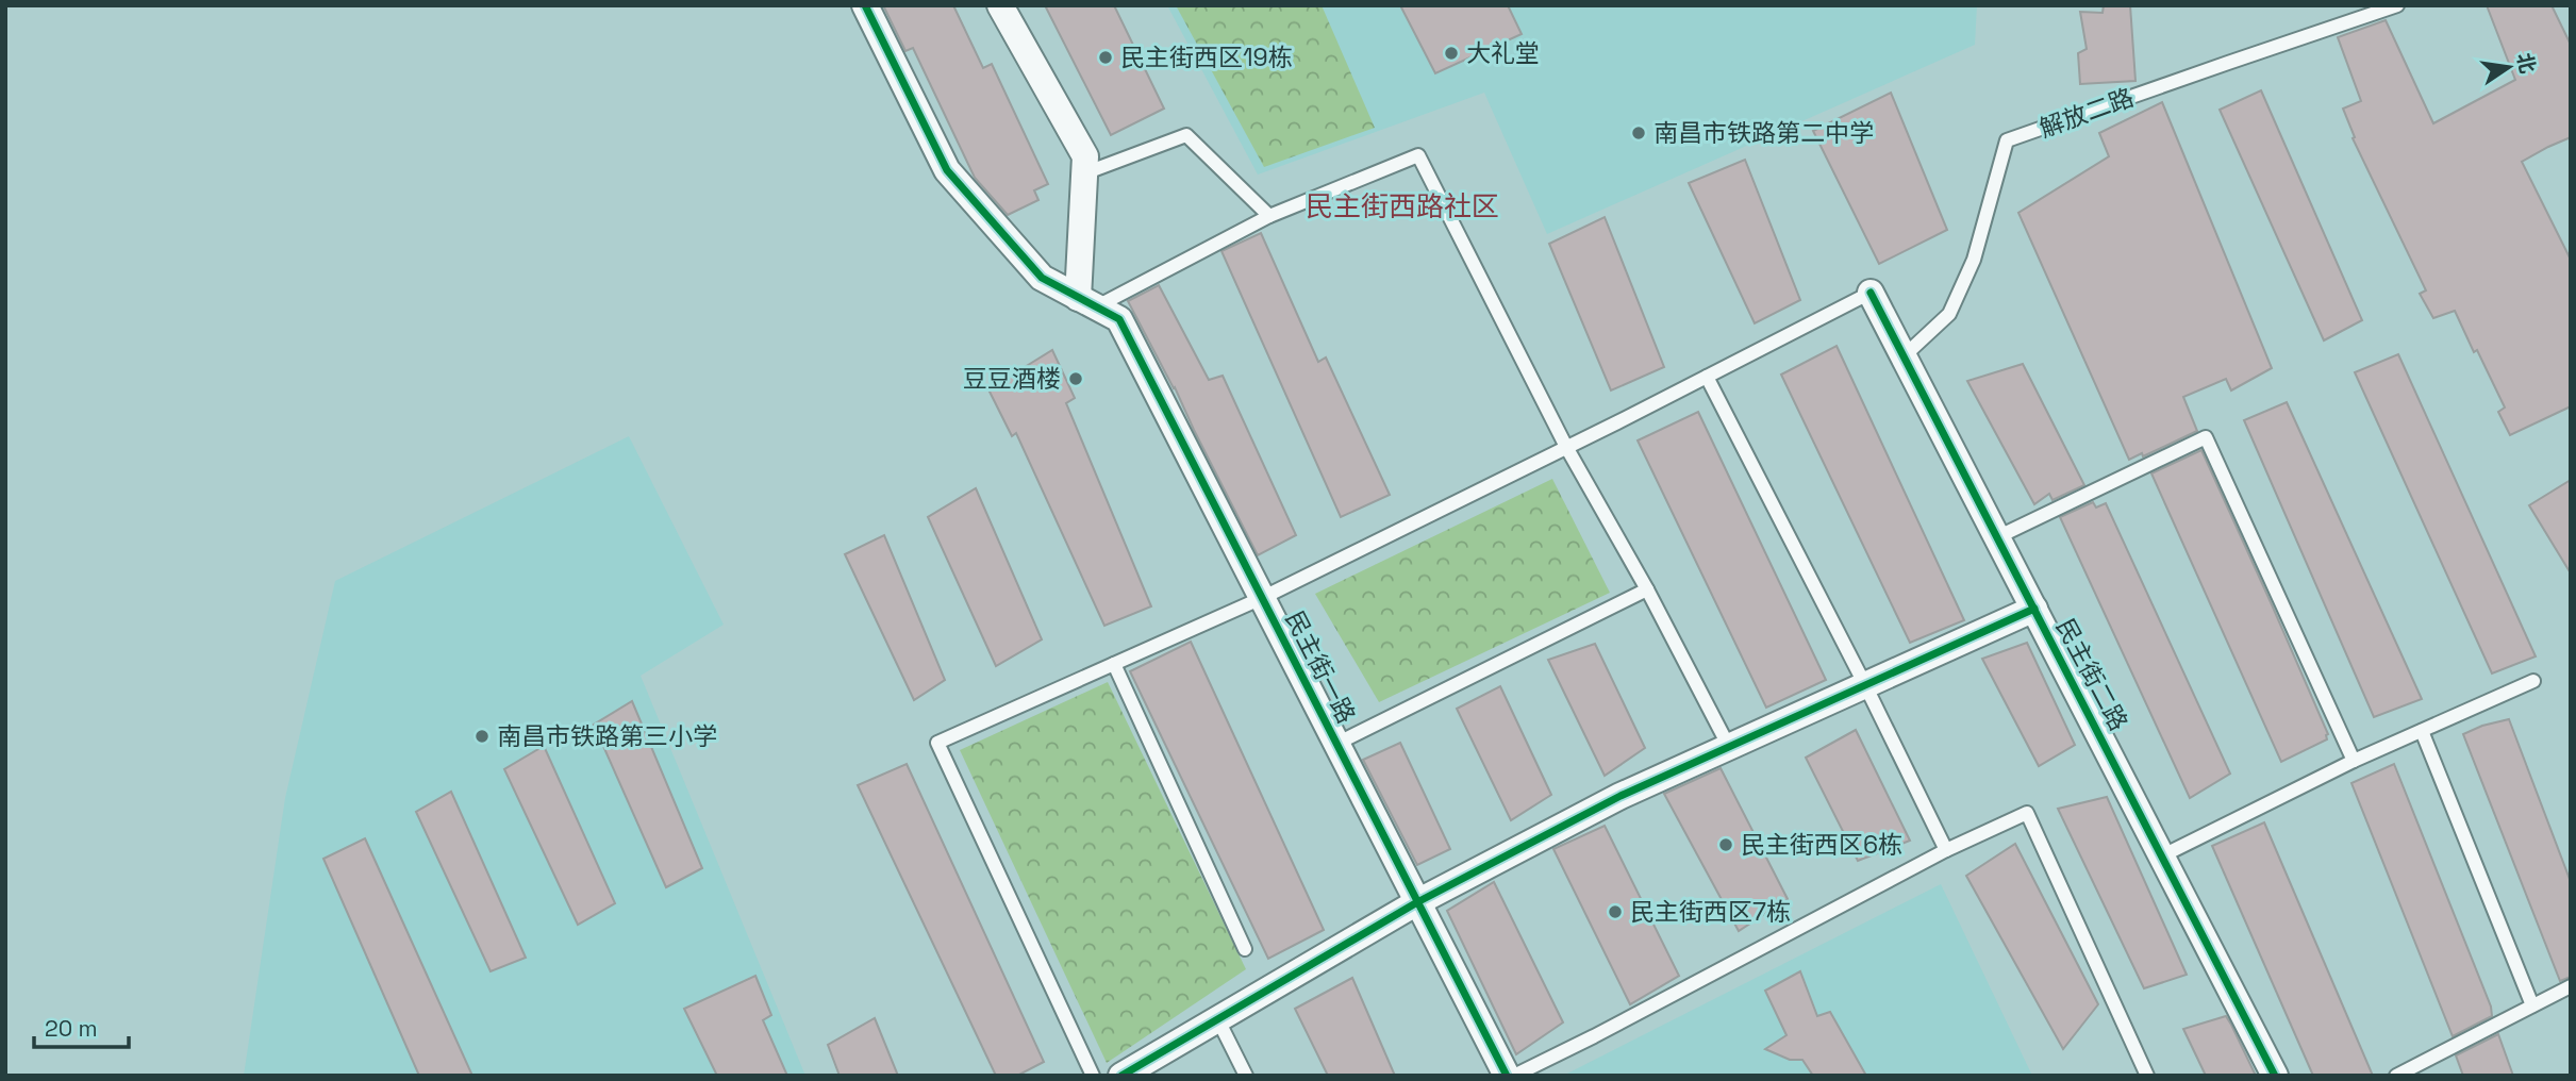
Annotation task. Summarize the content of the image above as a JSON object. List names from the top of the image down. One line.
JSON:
{"streets":{"street":["民主街一路","民主街二路"],"lane":["解放二路"]},"crossings":[["解放二路","民主街二路"]],"districts":["民主街西路社区"],"places":["大礼堂","民主街西区19栋","南昌市铁路第二中学","豆豆酒楼","南昌市铁路第三小学","民主街西区6栋","民主街西区7栋"],"scale_bar":"20 m","north":"right"}
